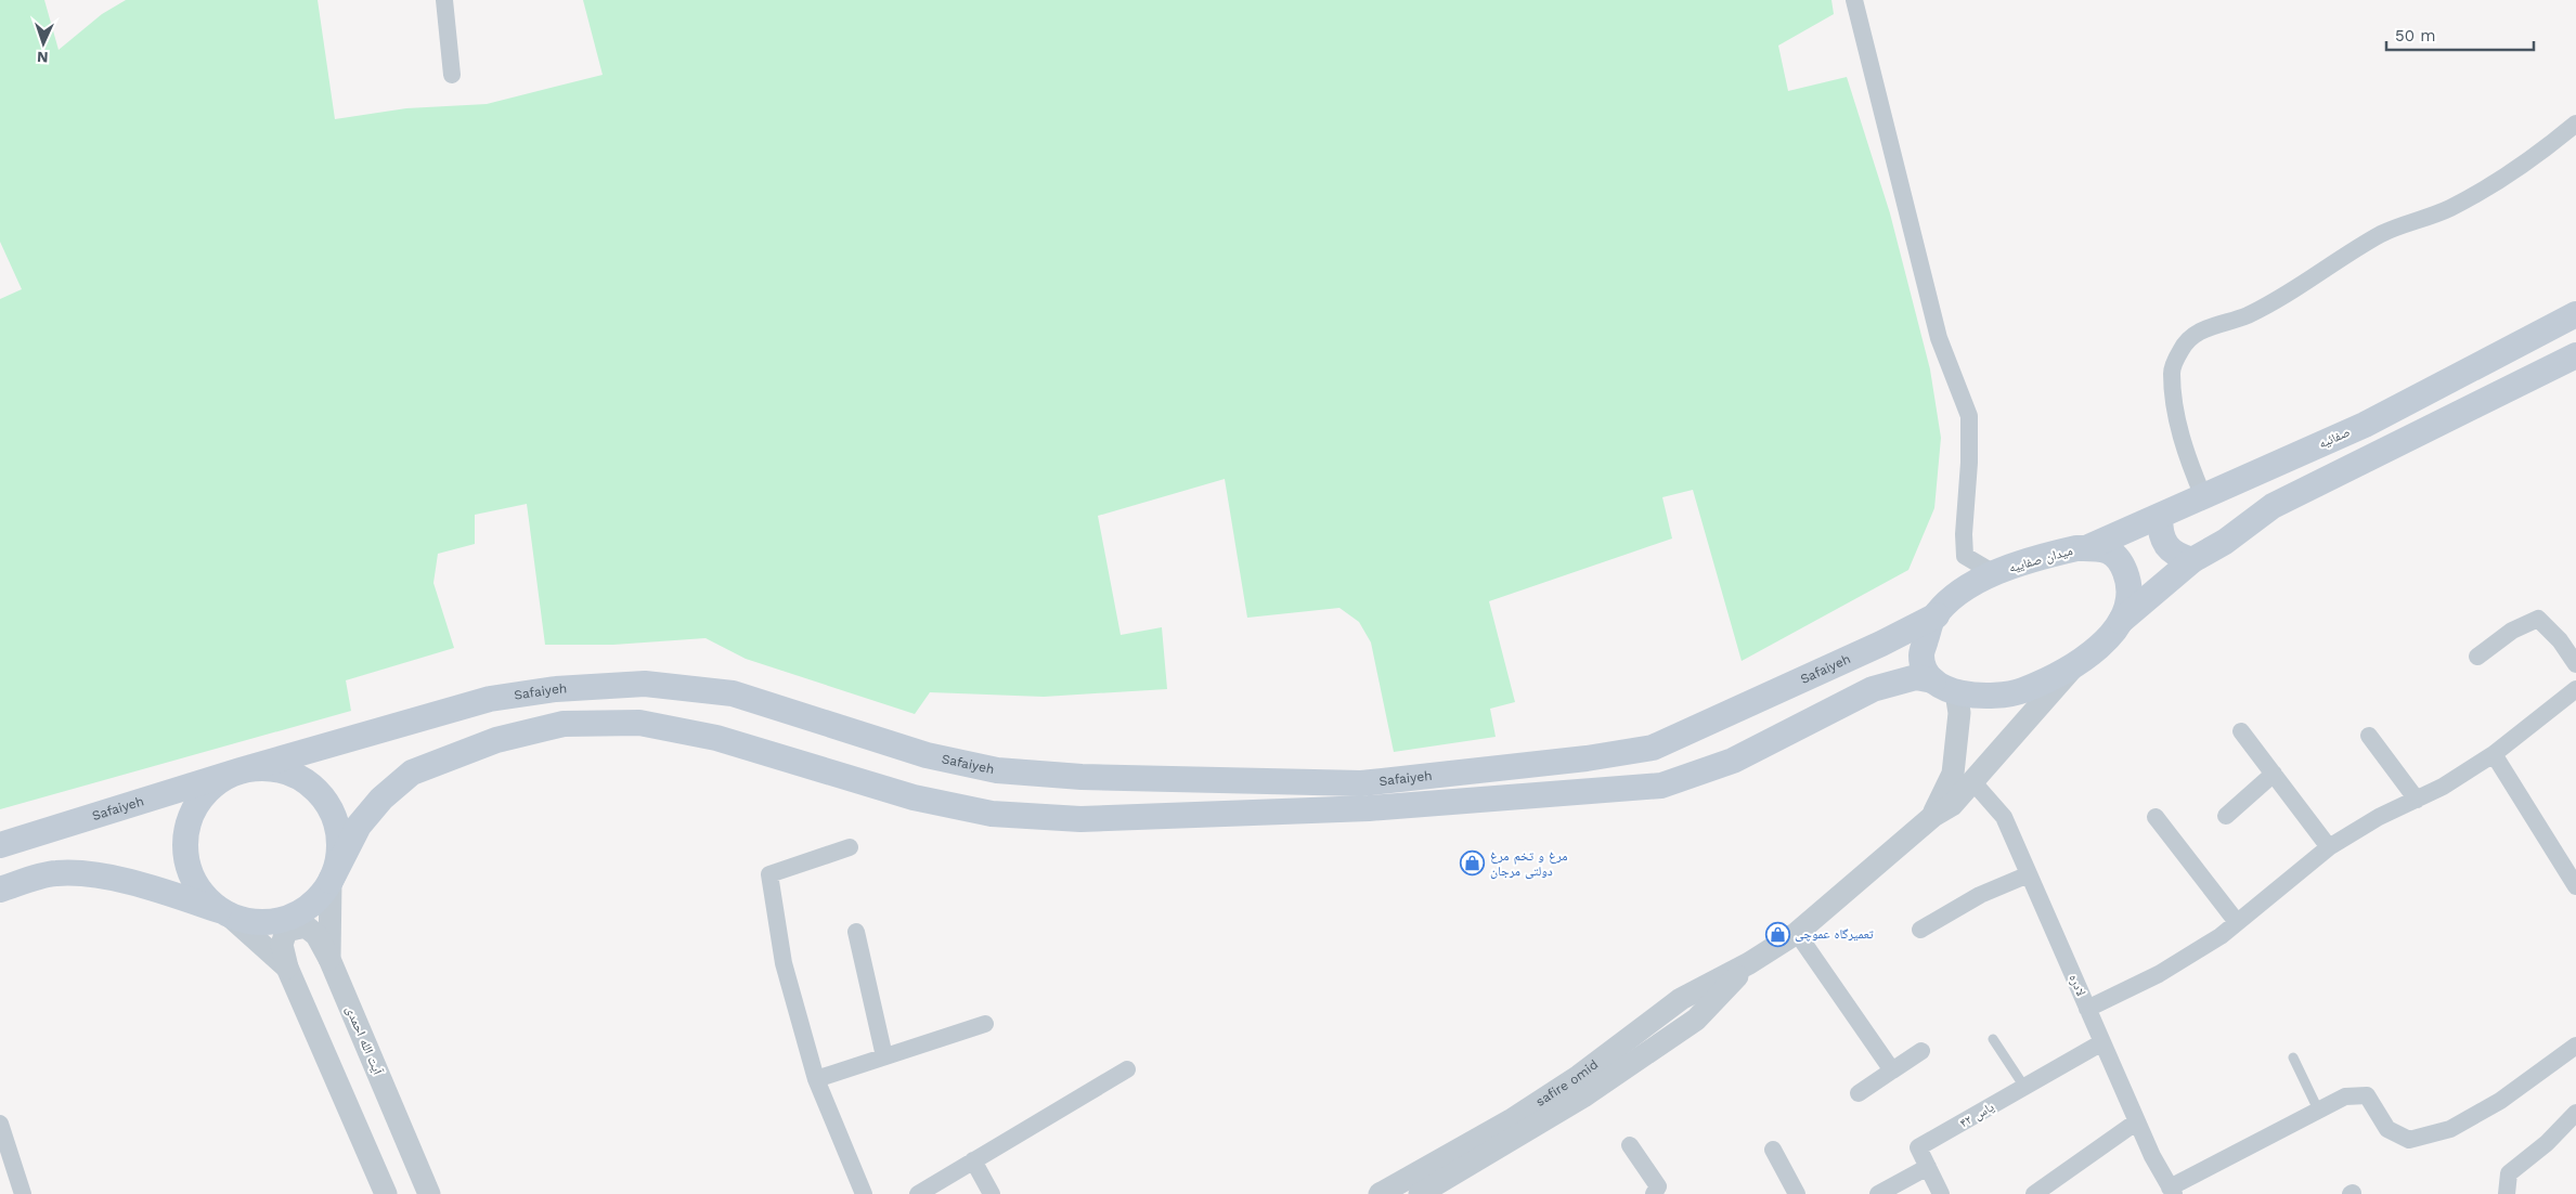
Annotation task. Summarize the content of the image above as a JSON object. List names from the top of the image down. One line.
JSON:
{"streets":{"main road":["صفائیه","میدان صفاییه","Safaiyeh"],"street":["لادره","آیت الله احمدی","safire omid","یاس ۴۲"]},"crossings":[["صفائیه","میدان صفاییه"],["میدان صفاییه","Safaiyeh"],["میدان صفاییه","safire omid"],["Safaiyeh","آیت الله احمدی"],["لادره","safire omid"],["لادره","یاس ۴۲"]],"places":{"shop":["مرغ و تخم مرغ دولتی مرجان","تعمیرگاه عموچی"]},"scale_bar":"50 m","north":"bottom"}
